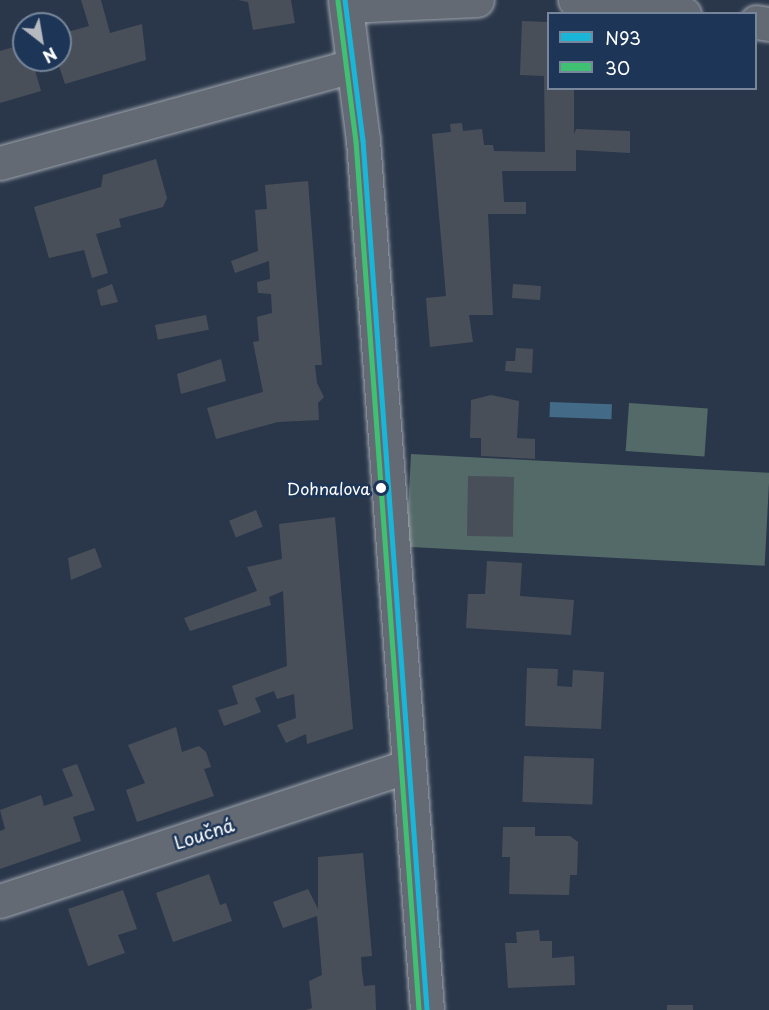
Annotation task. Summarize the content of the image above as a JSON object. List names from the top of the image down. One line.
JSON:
{"streets":{"street":["Loučná"]},"places":["Dohnalova"],"lines":["transit line N93","transit line 30"],"legend":["N93","30"],"north":"bottom right"}
